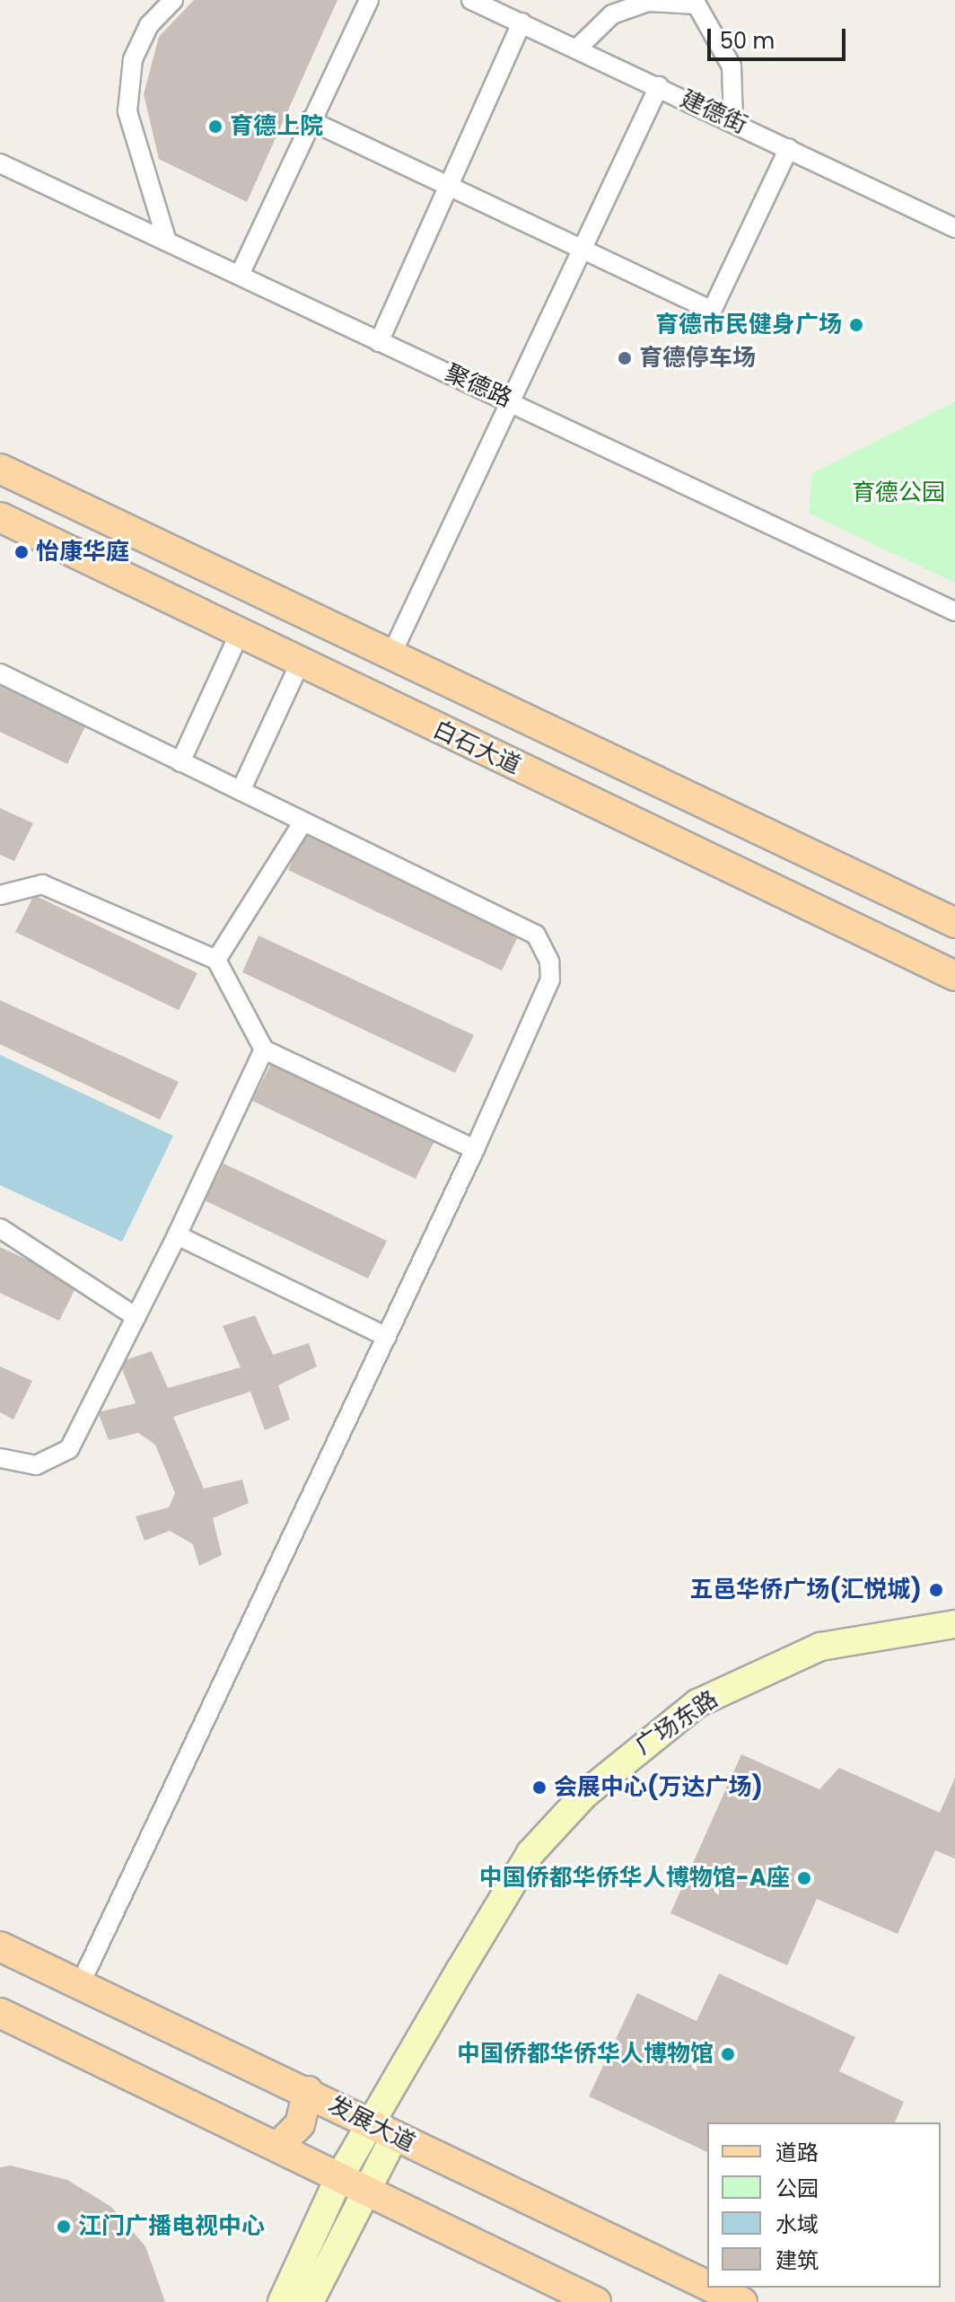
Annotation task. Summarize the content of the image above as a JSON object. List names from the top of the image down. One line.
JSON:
{"streets":{"main road":["白石大道","广场东路","发展大道"],"street":["建德街","聚德路"]},"crossings":[["广场东路","发展大道"]],"parks":["育德公园"],"places":["育德上院","育德市民健身广场","育德停车场","怡康华庭","五邑华侨广场(汇悦城)","会展中心(万达广场)","中国侨都华侨华人博物馆-A座","中国侨都华侨华人博物馆","江门广播电视中心"],"legend":["道路","公园","水域","建筑"],"scale_bar":"50 m"}
